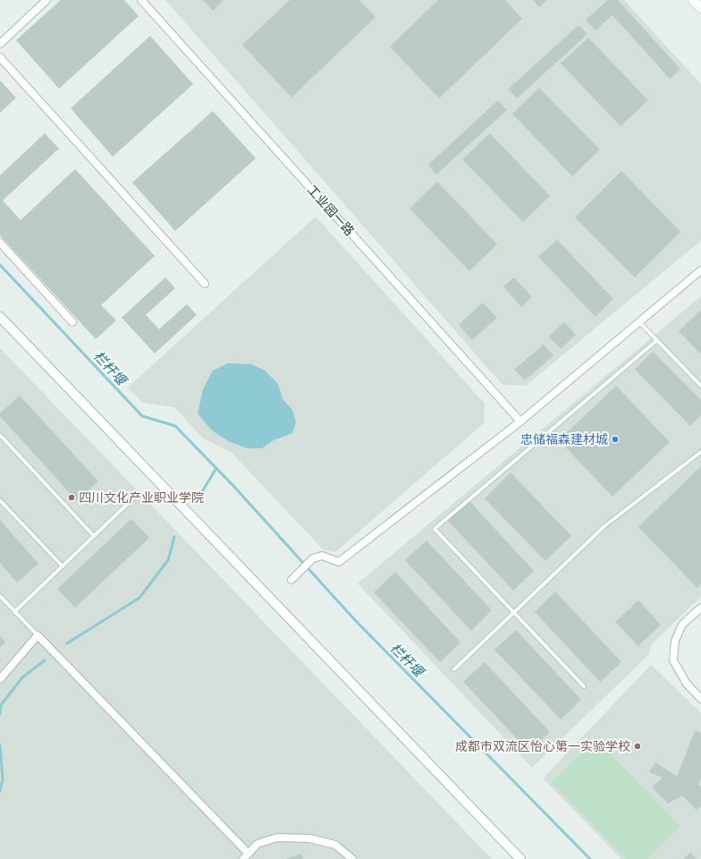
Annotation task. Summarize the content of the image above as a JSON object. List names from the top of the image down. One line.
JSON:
{"streets":{"street":["工业园一路"]},"water":["栏杆堰"],"places":["忠储福森建材城","四川文化产业职业学院","成都市双流区怡心第一实验学校"]}
